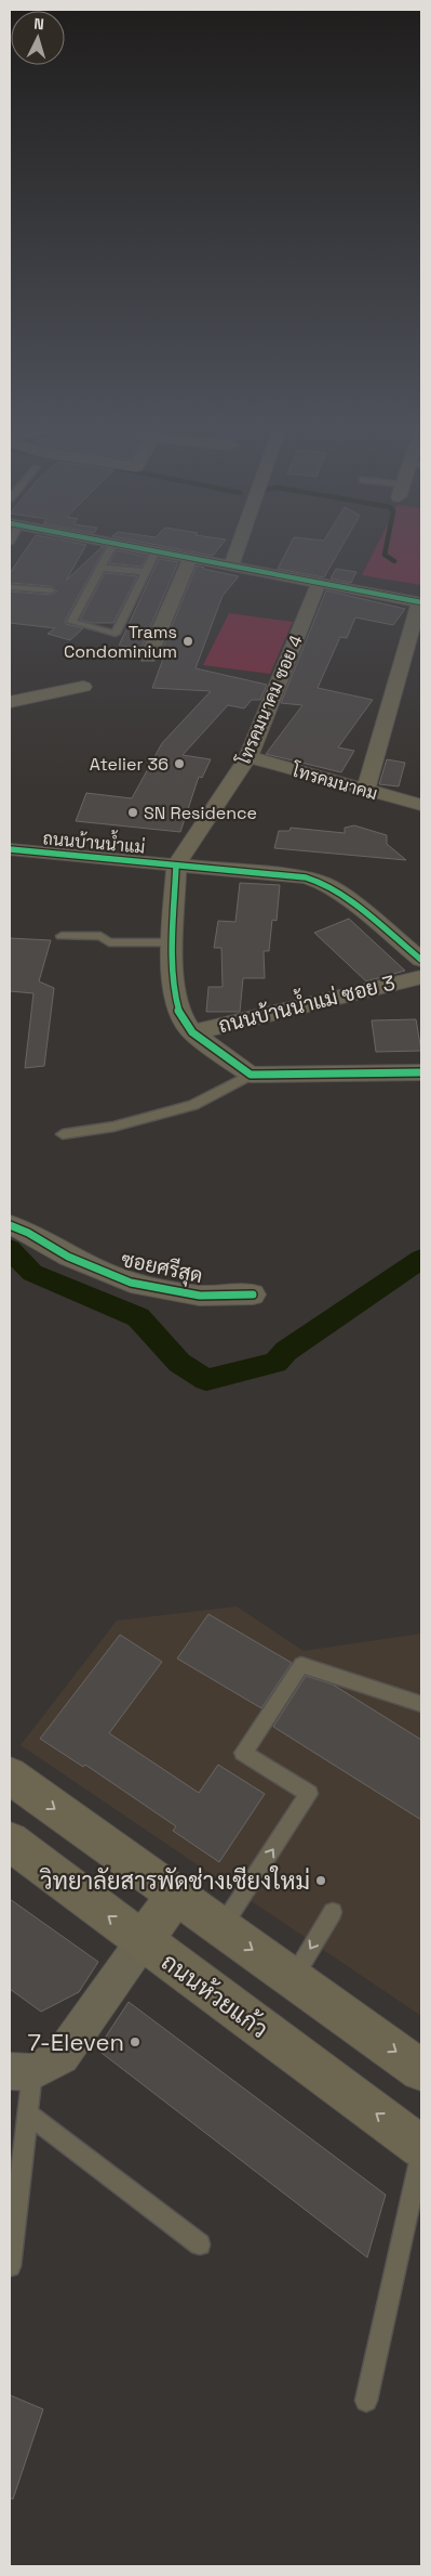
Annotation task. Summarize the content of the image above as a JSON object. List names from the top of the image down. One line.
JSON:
{"streets":{"main road":["ถนนห้วยแก้ว"],"street":["โทรคมนาคม ซอย 4","โทรคมนาคม","ถนนบ้านน้ำแม่","ถนนบ้านน้ำแม่ ซอย 3","ซอยศรีสุด"]},"crossings":[["โทรคมนาคม ซอย 4","โทรคมนาคม"],["โทรคมนาคม ซอย 4","ถนนบ้านน้ำแม่"]],"places":["Trams Condominium","Atelier 36","SN Residence","วิทยาลัยสารพัดช่างเชียงใหม่","7-Eleven"],"north":"top"}
